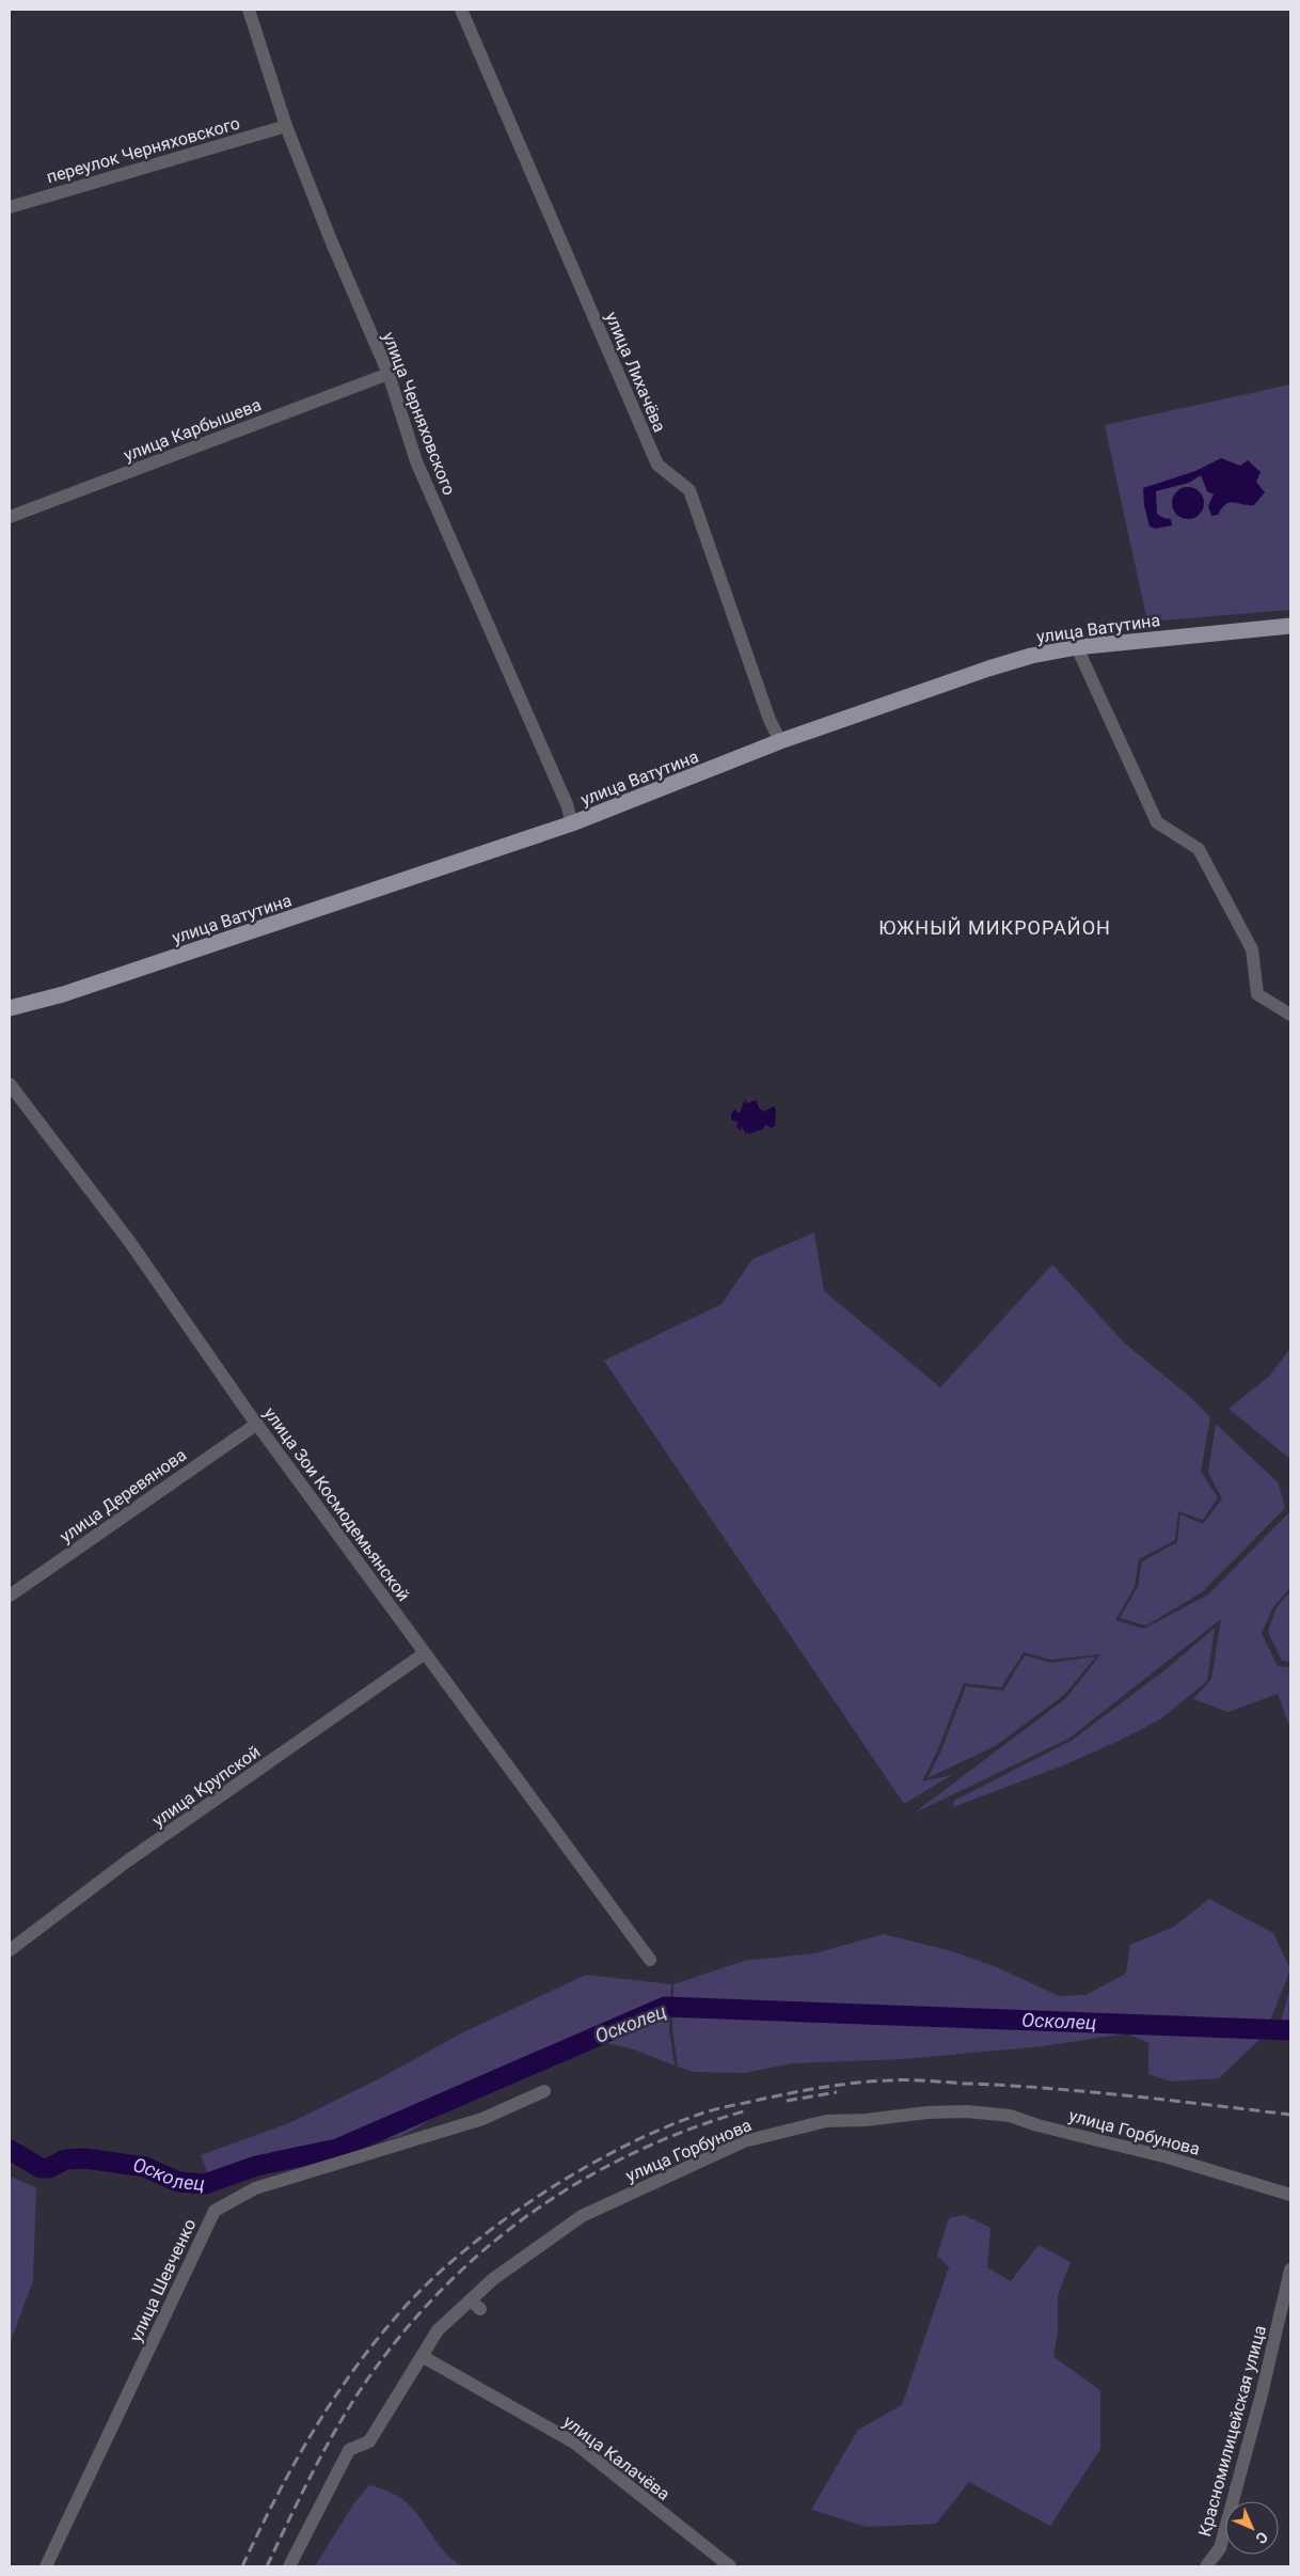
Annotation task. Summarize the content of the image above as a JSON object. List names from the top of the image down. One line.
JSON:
{"streets":{"main road":["улица Ватутина"],"street":["переулок Черняховского","улица Лихачёва","улица Черняховского","улица Карбышева","улица Деревянова","улица Зои Космодемьянской","улица Крупской","улица Горбунова","улица Шевченко","Красномилицейская улица","улица Калачёва"]},"crossings":[["переулок Черняховского","улица Черняховского"],["улица Лихачёва","улица Ватутина"],["улица Черняховского","улица Карбышева"],["улица Черняховского","улица Ватутина"],["улица Деревянова","улица Зои Космодемьянской"],["улица Зои Космодемьянской","улица Крупской"],["улица Горбунова","улица Калачёва"]],"districts":["ЮЖНЫЙ МИКРОРАЙОН"],"water":["Осколец"],"north":"bottom right"}
